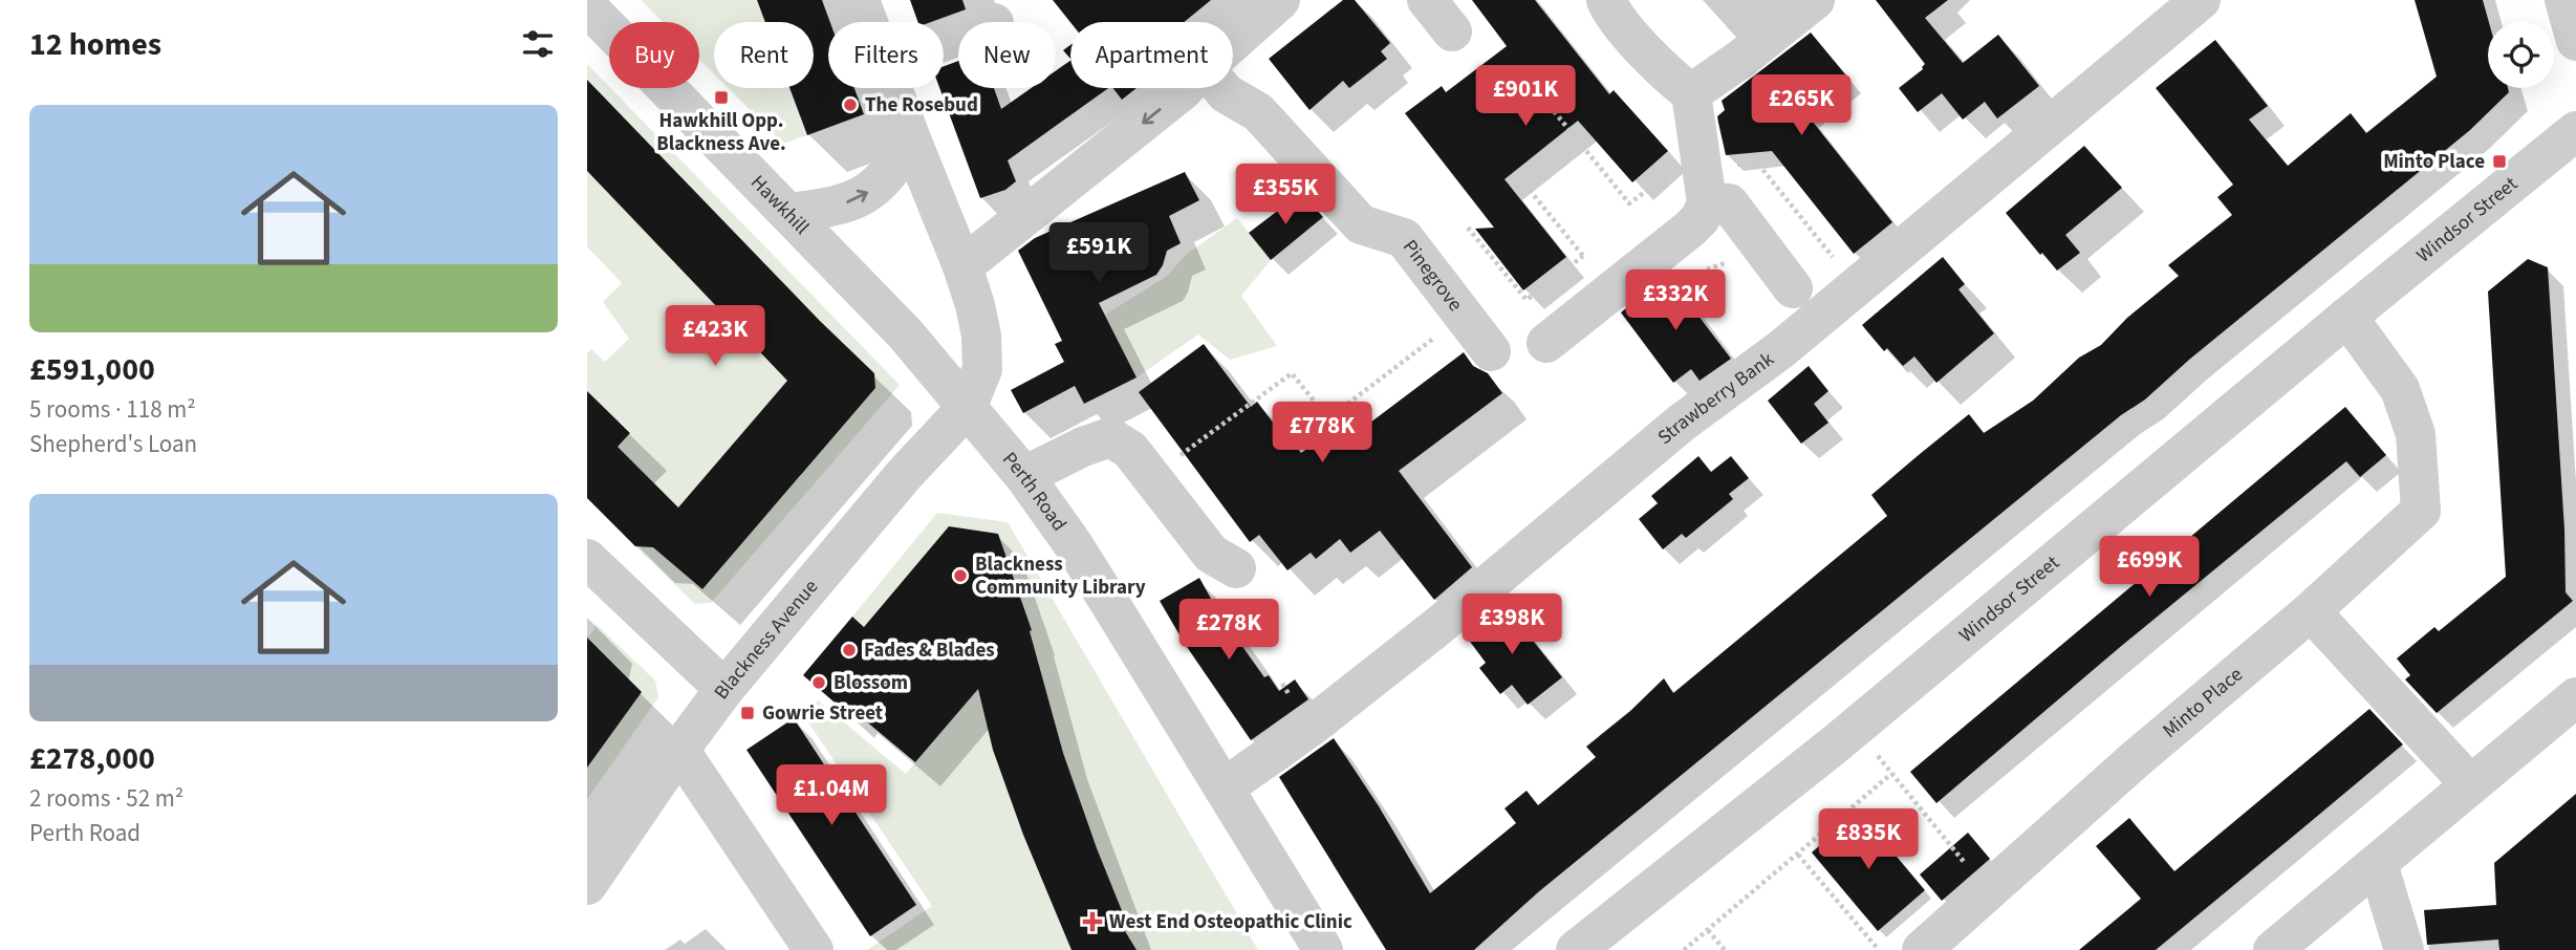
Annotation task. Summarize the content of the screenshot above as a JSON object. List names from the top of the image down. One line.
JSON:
{"streets":{"street":["Hawkhill","Windsor Street","Pinegrove","Strawberry Bank","Perth Road","Blackness Avenue","Minto Place"]},"crossings":[["Hawkhill","Perth Road"],["Hawkhill","Blackness Avenue"],["Windsor Street","Minto Place"],["Strawberry Bank","Perth Road"],["Perth Road","Blackness Avenue"]],"places":{"transit":["Hawkhill Opp. Blackness Ave.","Minto Place","Gowrie Street"],"other":["The Rosebud","Blackness Community Library","Fades & Blades","Blossom"],"health":["West End Osteopathic Clinic"]},"page":{"heading":"12 homes","chip":["Buy","Rent","Filters","New","Apartment"],"price":["£901K","£265K","£355K","£591K","£332K","£423K","£778K","£699K","£398K","£278K","£1.04M","£835K"],"list":[{"name":"£591,000","note":"5 rooms · 118 m² · Shepherd's Loan"},{"name":"£278,000","note":"2 rooms · 52 m² · Perth Road"}]}}
